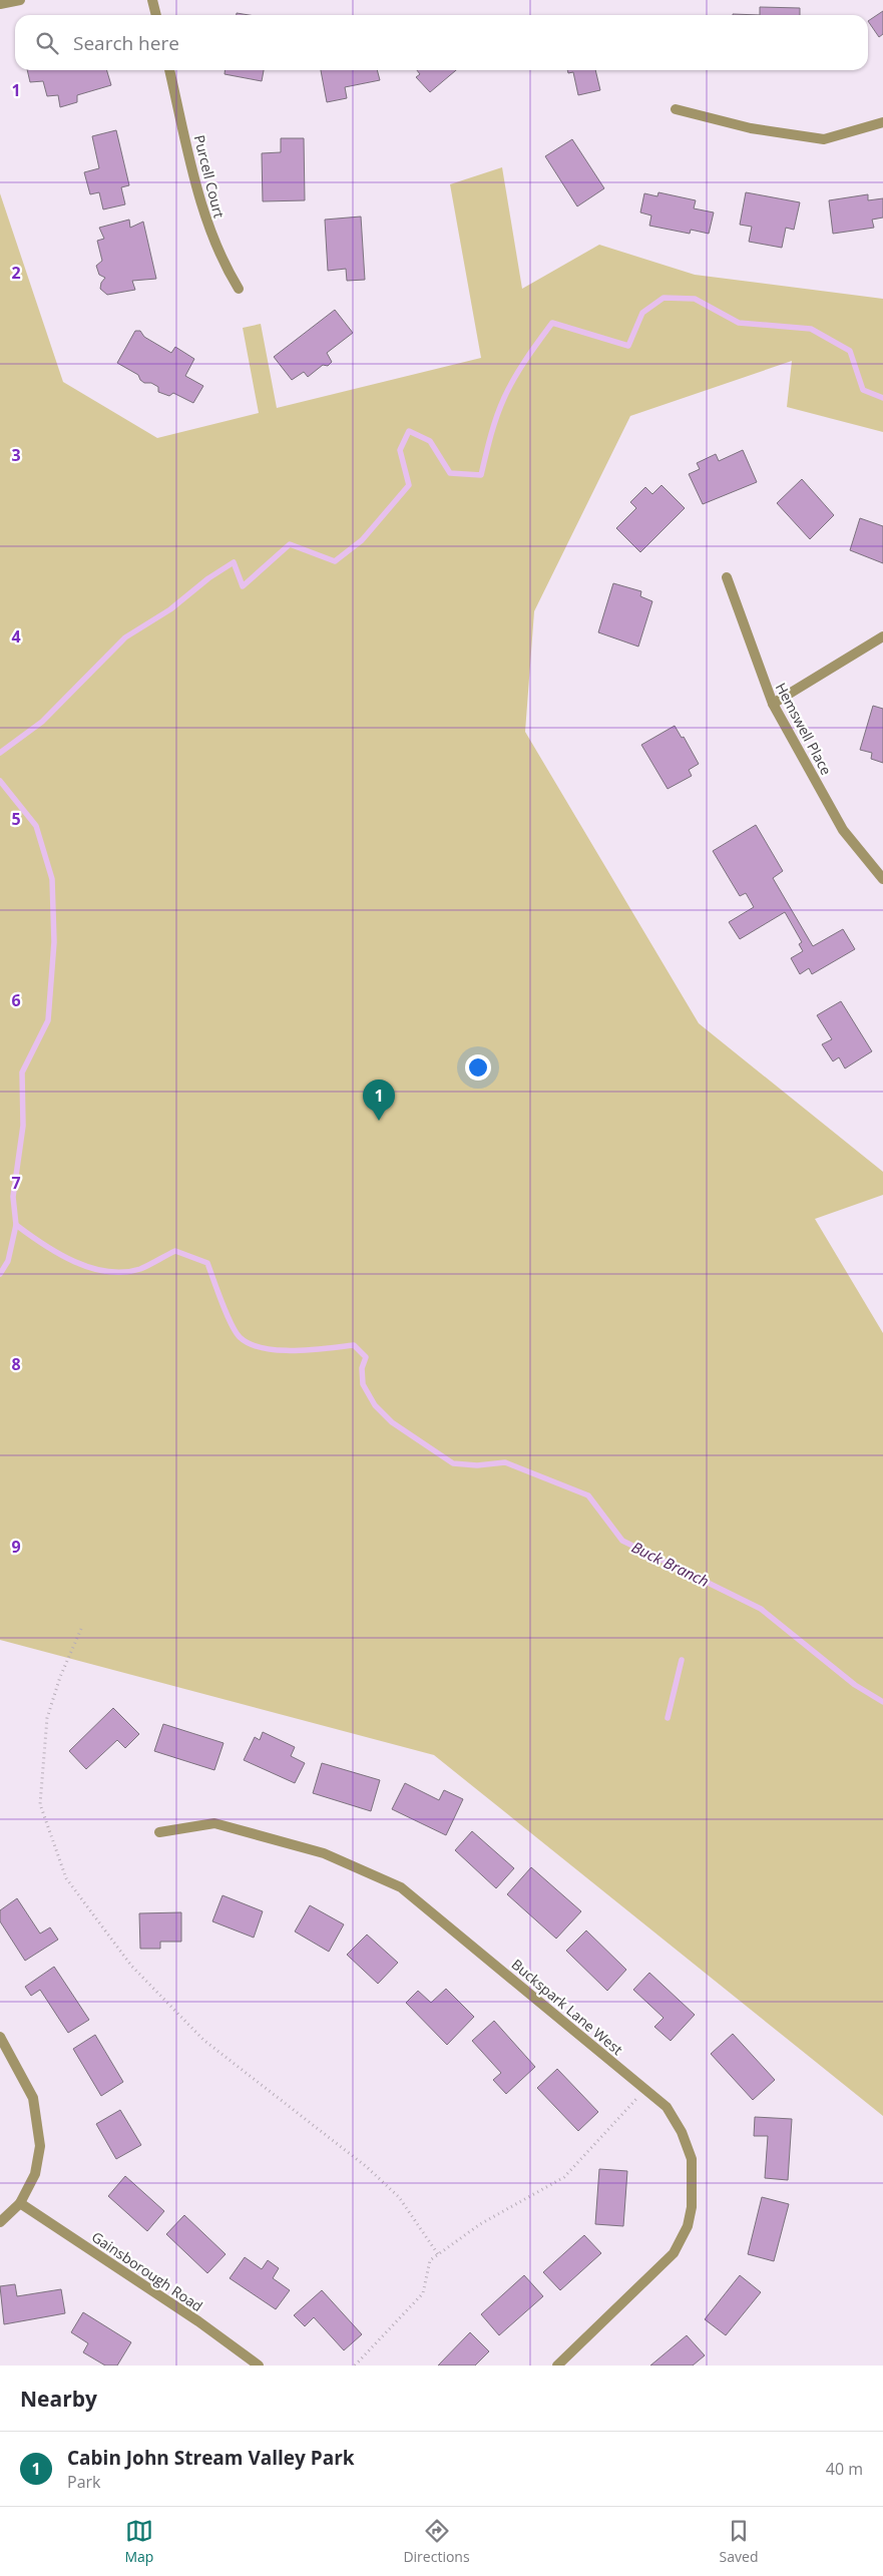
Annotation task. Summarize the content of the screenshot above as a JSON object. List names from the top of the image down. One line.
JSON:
{"streets":{"street":["Purcell Court","Hemswell Place","Buckspark Lane West","Gainsborough Road"]},"water":["Buck Branch"],"page":{"search":"Search here","pins":"1","heading":"Nearby","list":[{"mark":"1","name":"Cabin John Stream Valley Park","note":"Park","value":"40 m"}],"nav":["Map","Directions","Saved"]},"grid":{"rows":["1","2","3","4","5","6","7","8","9"]}}
